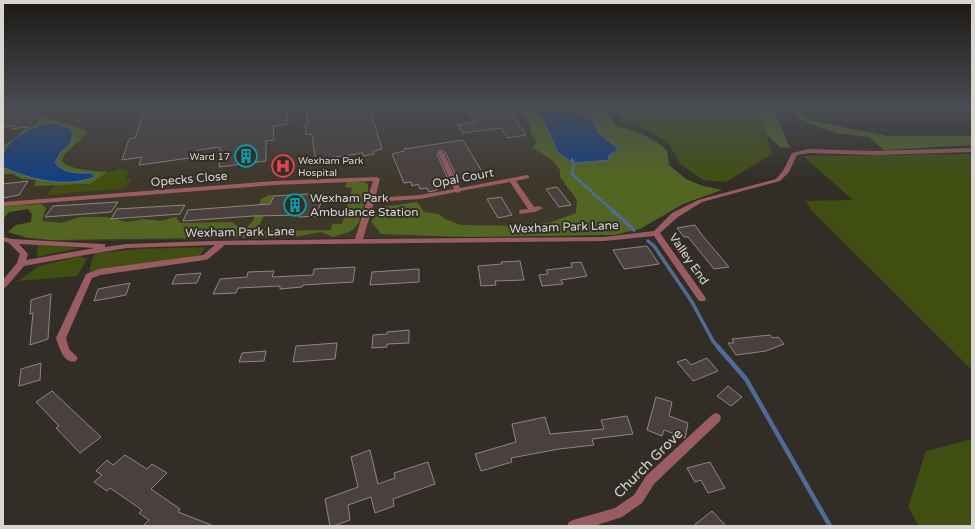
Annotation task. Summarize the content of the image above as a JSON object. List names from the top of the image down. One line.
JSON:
{"streets":{"street":["Opal Court","Opecks Close","Wexham Park Lane","Valley End","Church Grove"]},"crossings":[["Opal Court","Opecks Close"],["Wexham Park Lane","Valley End"]],"places":{"building":["Ward 17","Wexham Park Ambulance Station"],"hospital":["Wexham Park Hospital"]}}
